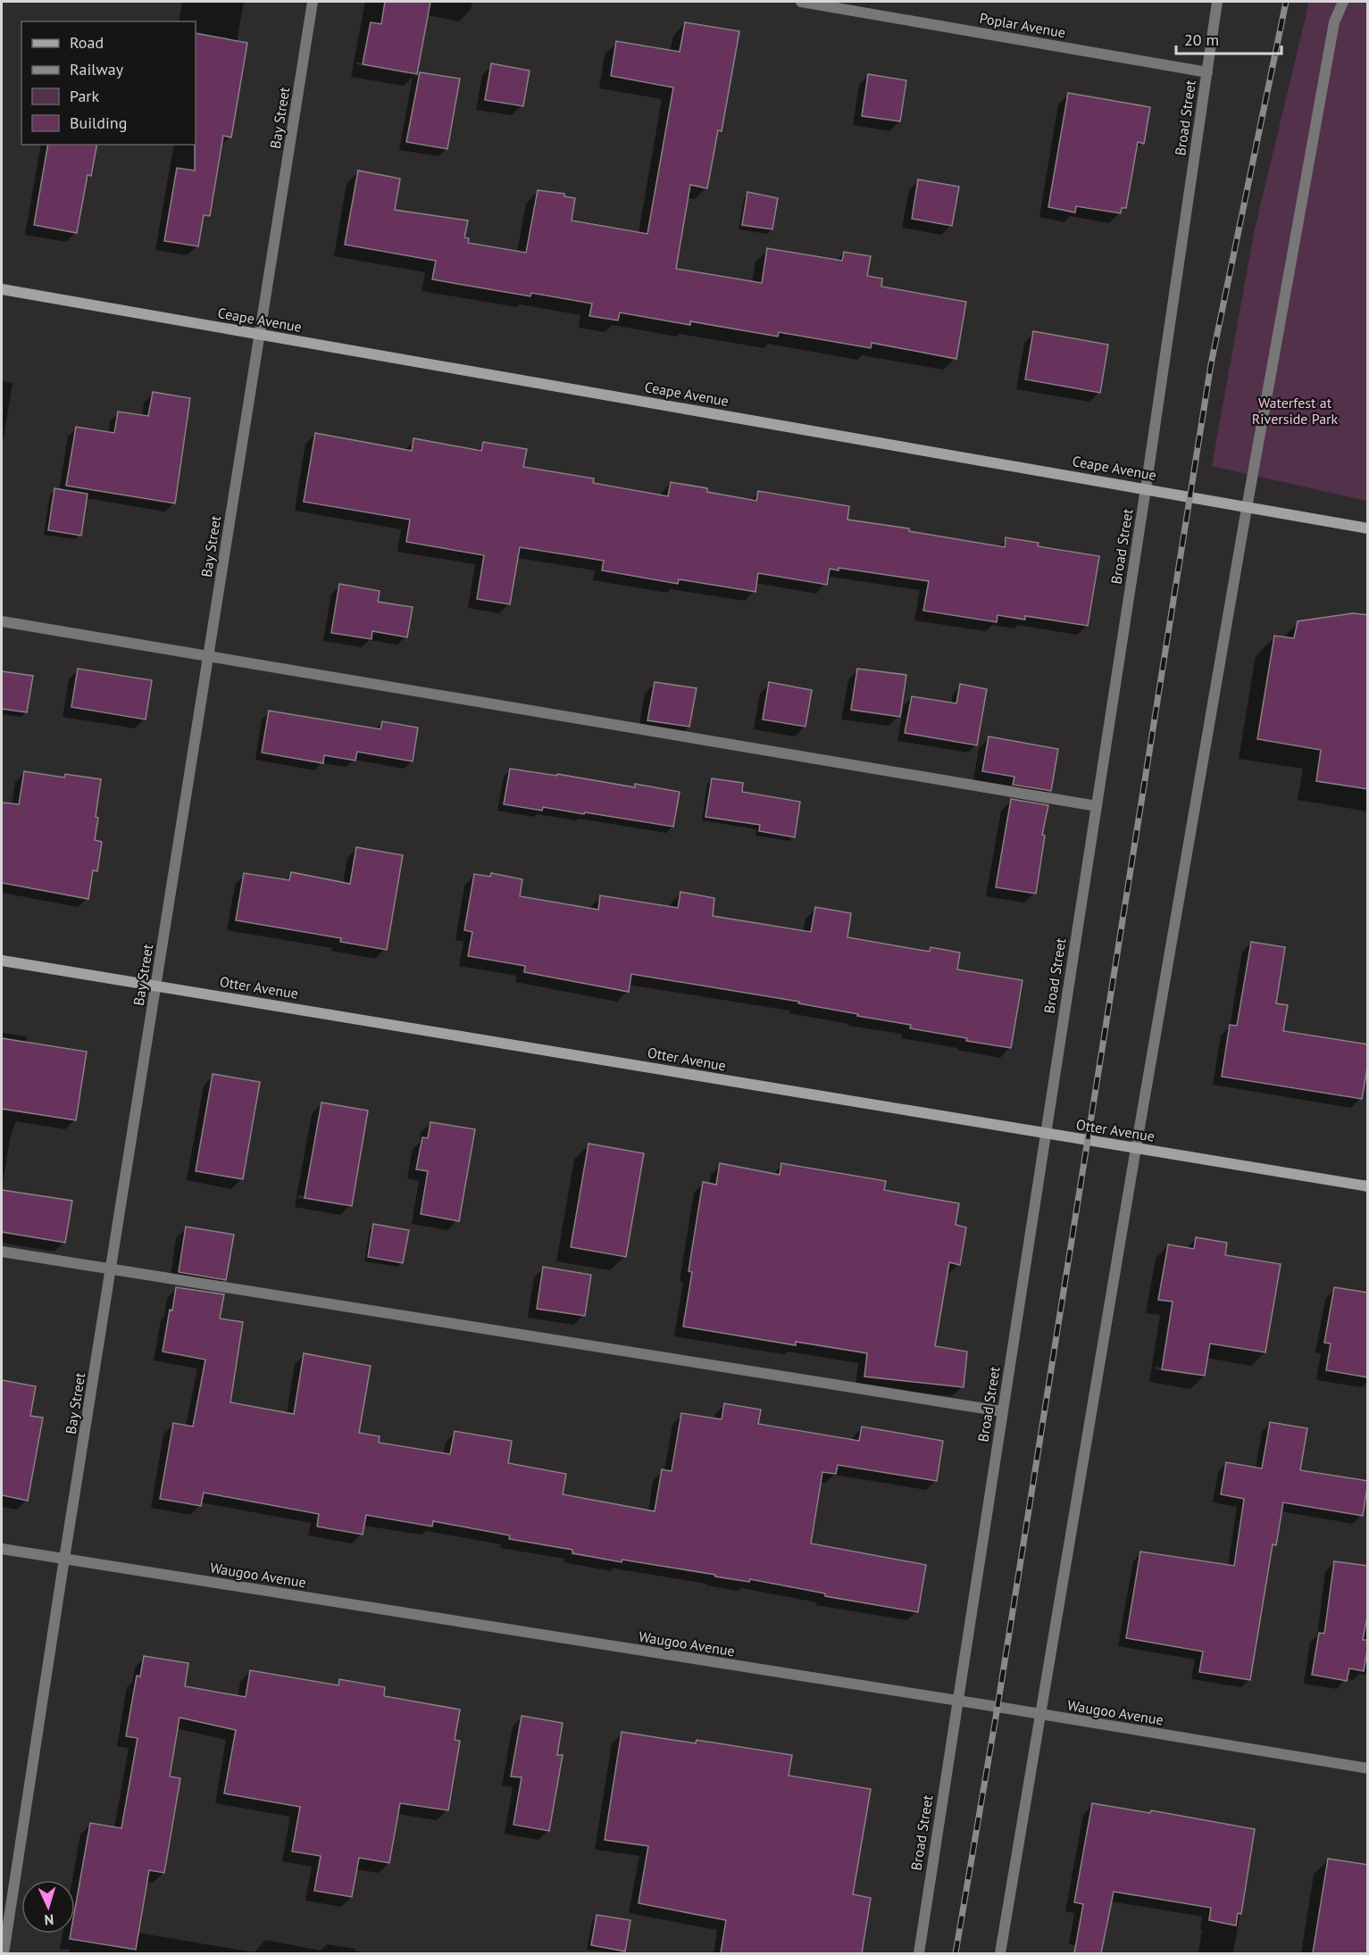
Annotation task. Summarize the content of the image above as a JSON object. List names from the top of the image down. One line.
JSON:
{"streets":{"street":["Poplar Avenue","Bay Street","Broad Street","Ceape Avenue","Otter Avenue","Waugoo Avenue"]},"crossings":[["Poplar Avenue","Broad Street"],["Bay Street","Ceape Avenue"],["Bay Street","Otter Avenue"],["Bay Street","Waugoo Avenue"],["Broad Street","Ceape Avenue"],["Broad Street","Otter Avenue"],["Broad Street","Waugoo Avenue"]],"parks":["Waterfest at Riverside Park"],"legend":["Road","Railway","Park","Building"],"scale_bar":"20 m","north":"bottom"}
